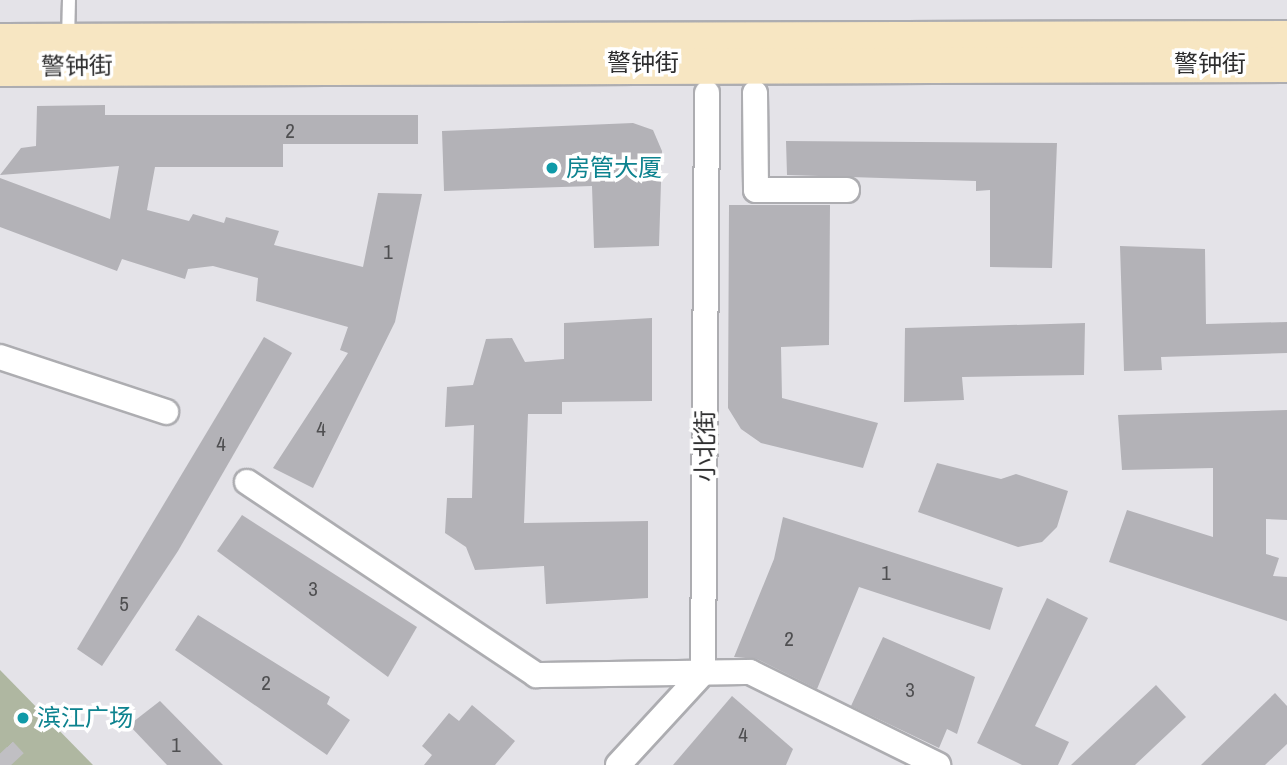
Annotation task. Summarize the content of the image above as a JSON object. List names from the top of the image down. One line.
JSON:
{"streets":{"main road":["警钟街"],"street":["小北街"]},"places":["房管大厦","滨江广场"],"house_numbers":["2","1","4","4","1","3","5","2","2","3","4","1"]}
